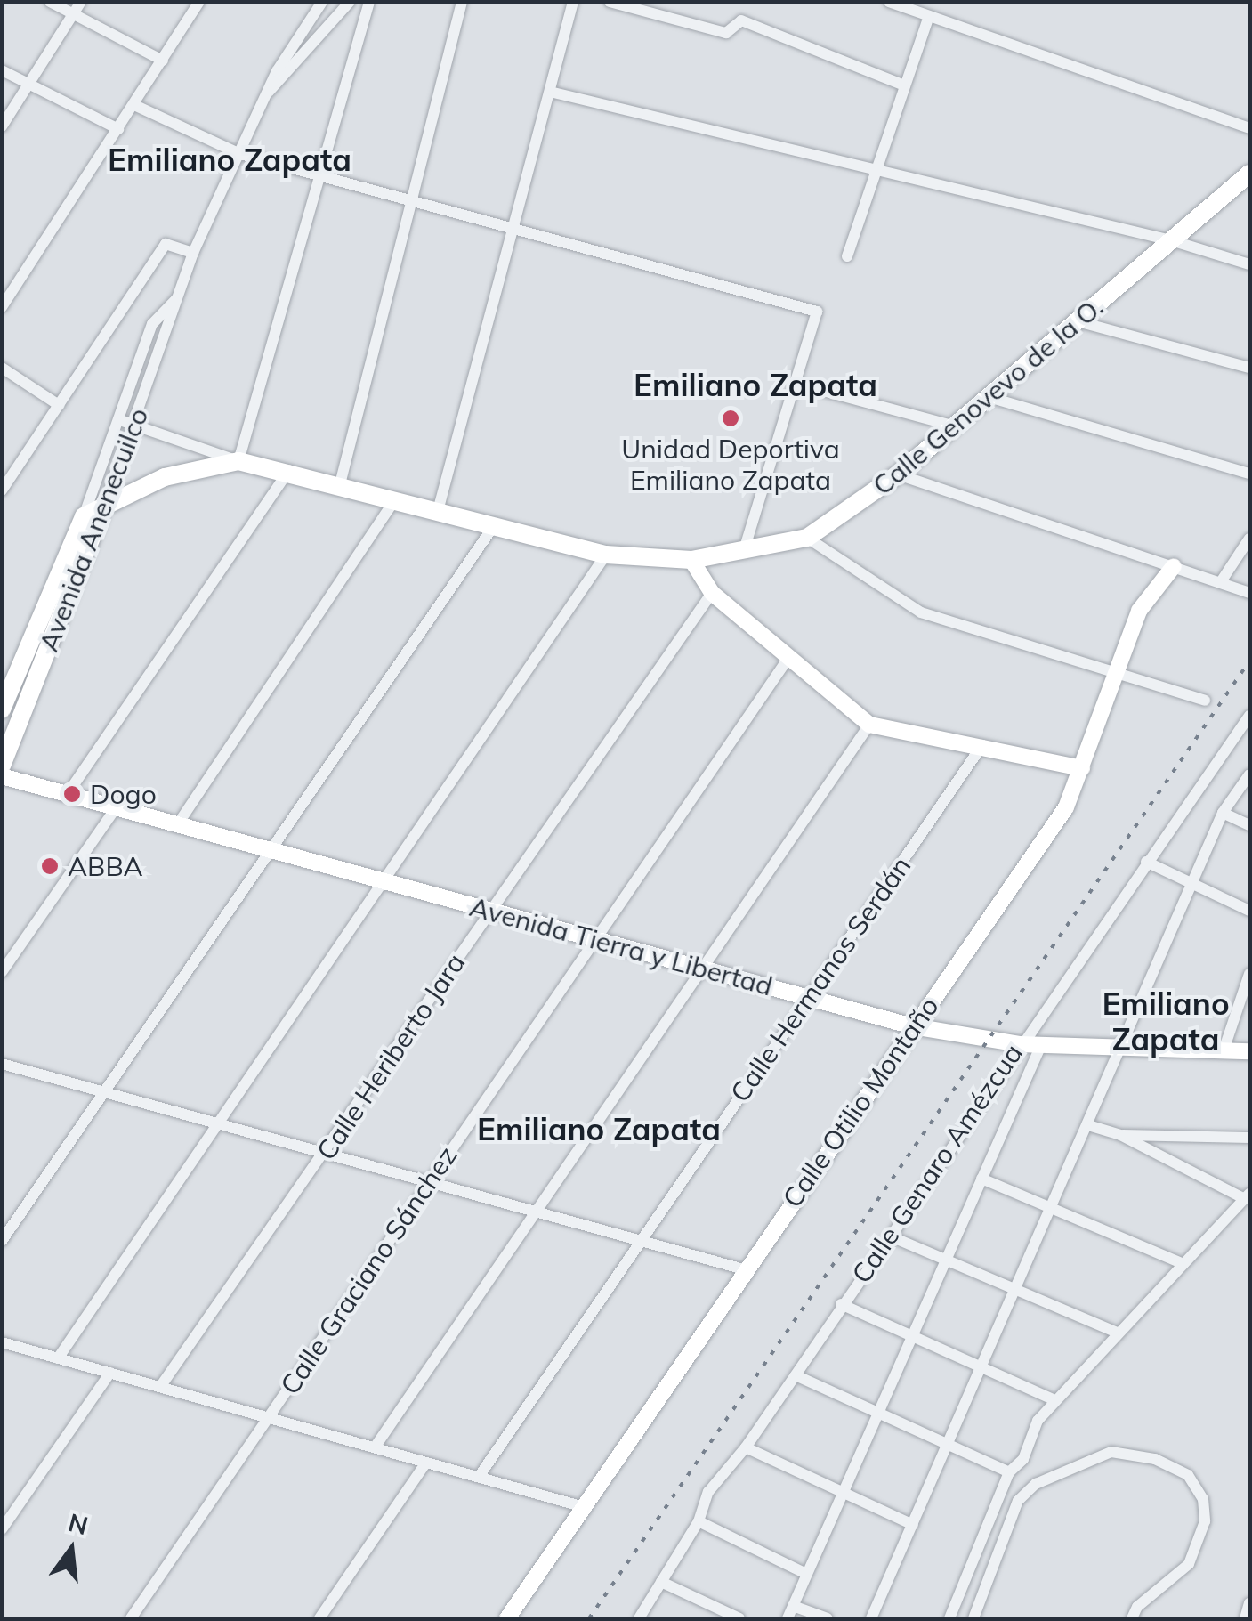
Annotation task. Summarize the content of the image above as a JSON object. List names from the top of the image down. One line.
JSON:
{"streets":{"main road":["Calle Genovevo de la O.","Avenida Anenecuilco"],"street":["Avenida Tierra y Libertad","Calle Hermanos Serdán","Calle Heriberto Jara","Calle Otilio Montaño","Calle Genaro Amézcua","Calle Graciano Sánchez"]},"crossings":[["Calle Genovevo de la O.","Avenida Anenecuilco"],["Avenida Tierra y Libertad","Calle Hermanos Serdán"],["Avenida Tierra y Libertad","Calle Heriberto Jara"],["Avenida Tierra y Libertad","Calle Otilio Montaño"],["Avenida Tierra y Libertad","Calle Genaro Amézcua"],["Avenida Tierra y Libertad","Calle Graciano Sánchez"]],"districts":["Emiliano Zapata","Emiliano Zapata","Emiliano Zapata","Emiliano Zapata"],"places":["Unidad Deportiva Emiliano Zapata","Dogo","ABBA"],"north":"top"}
